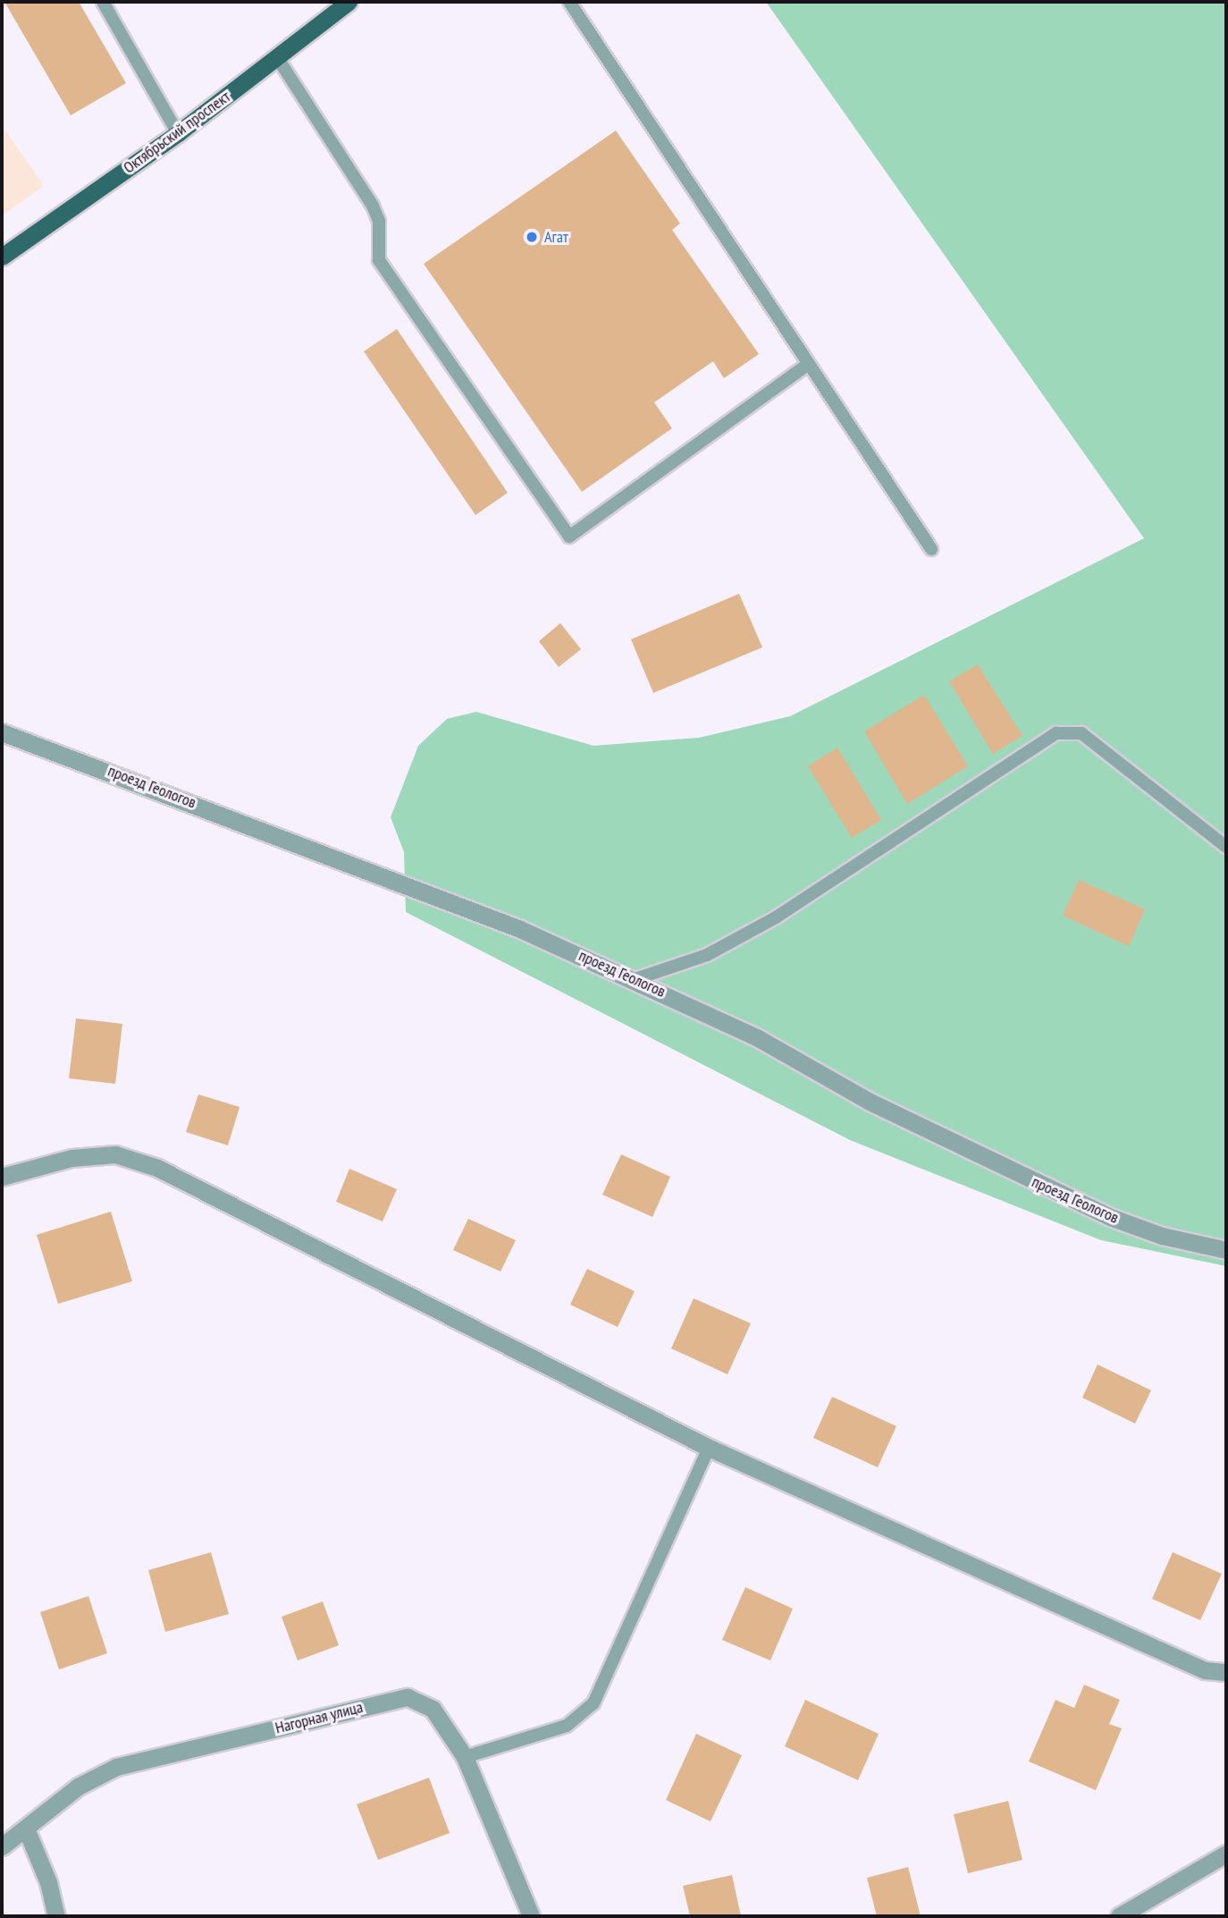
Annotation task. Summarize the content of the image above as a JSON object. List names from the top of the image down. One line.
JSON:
{"streets":{"main road":["Октябрьский проспект"],"street":["проезд Геологов","Нагорная улица"]},"places":["Агат"]}
